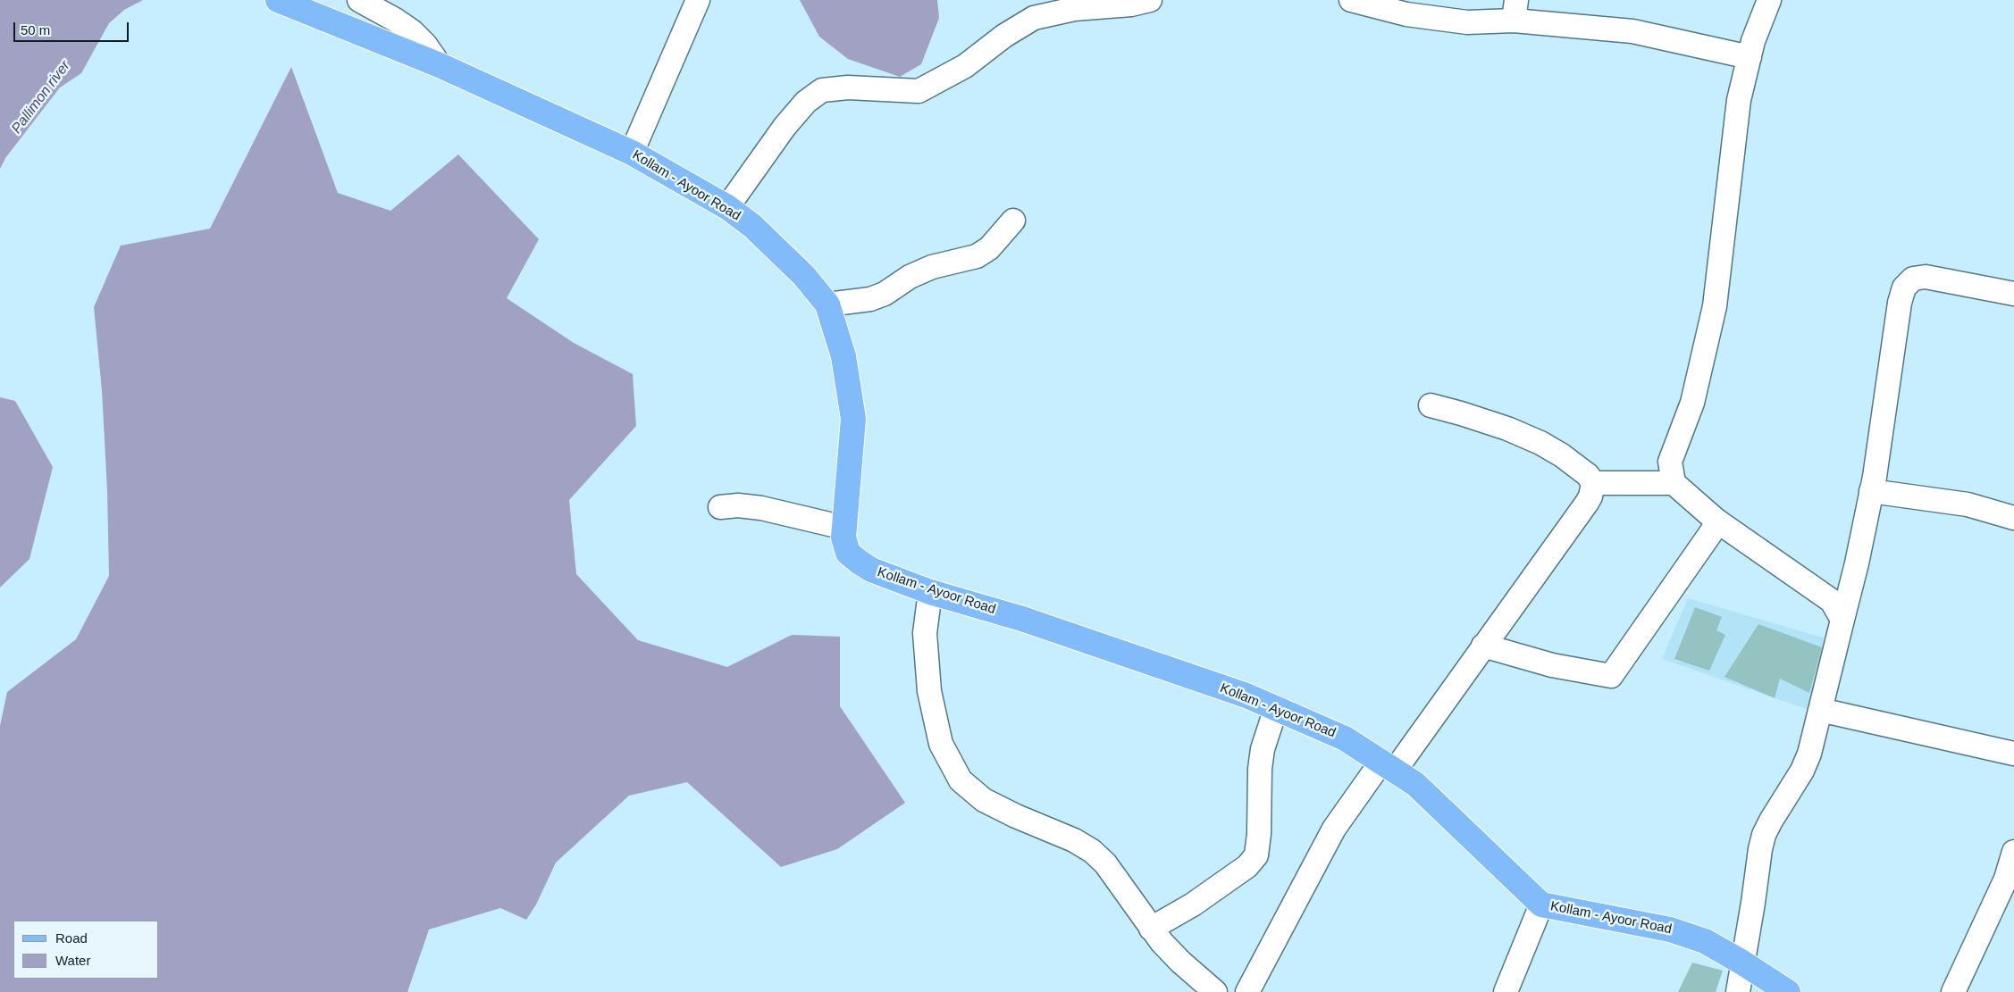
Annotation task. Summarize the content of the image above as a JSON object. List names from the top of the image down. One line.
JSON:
{"streets":{"main road":["Kollam - Ayoor Road"]},"water":["Pallimon river"],"legend":["Road","Water"],"scale_bar":"50 m"}
